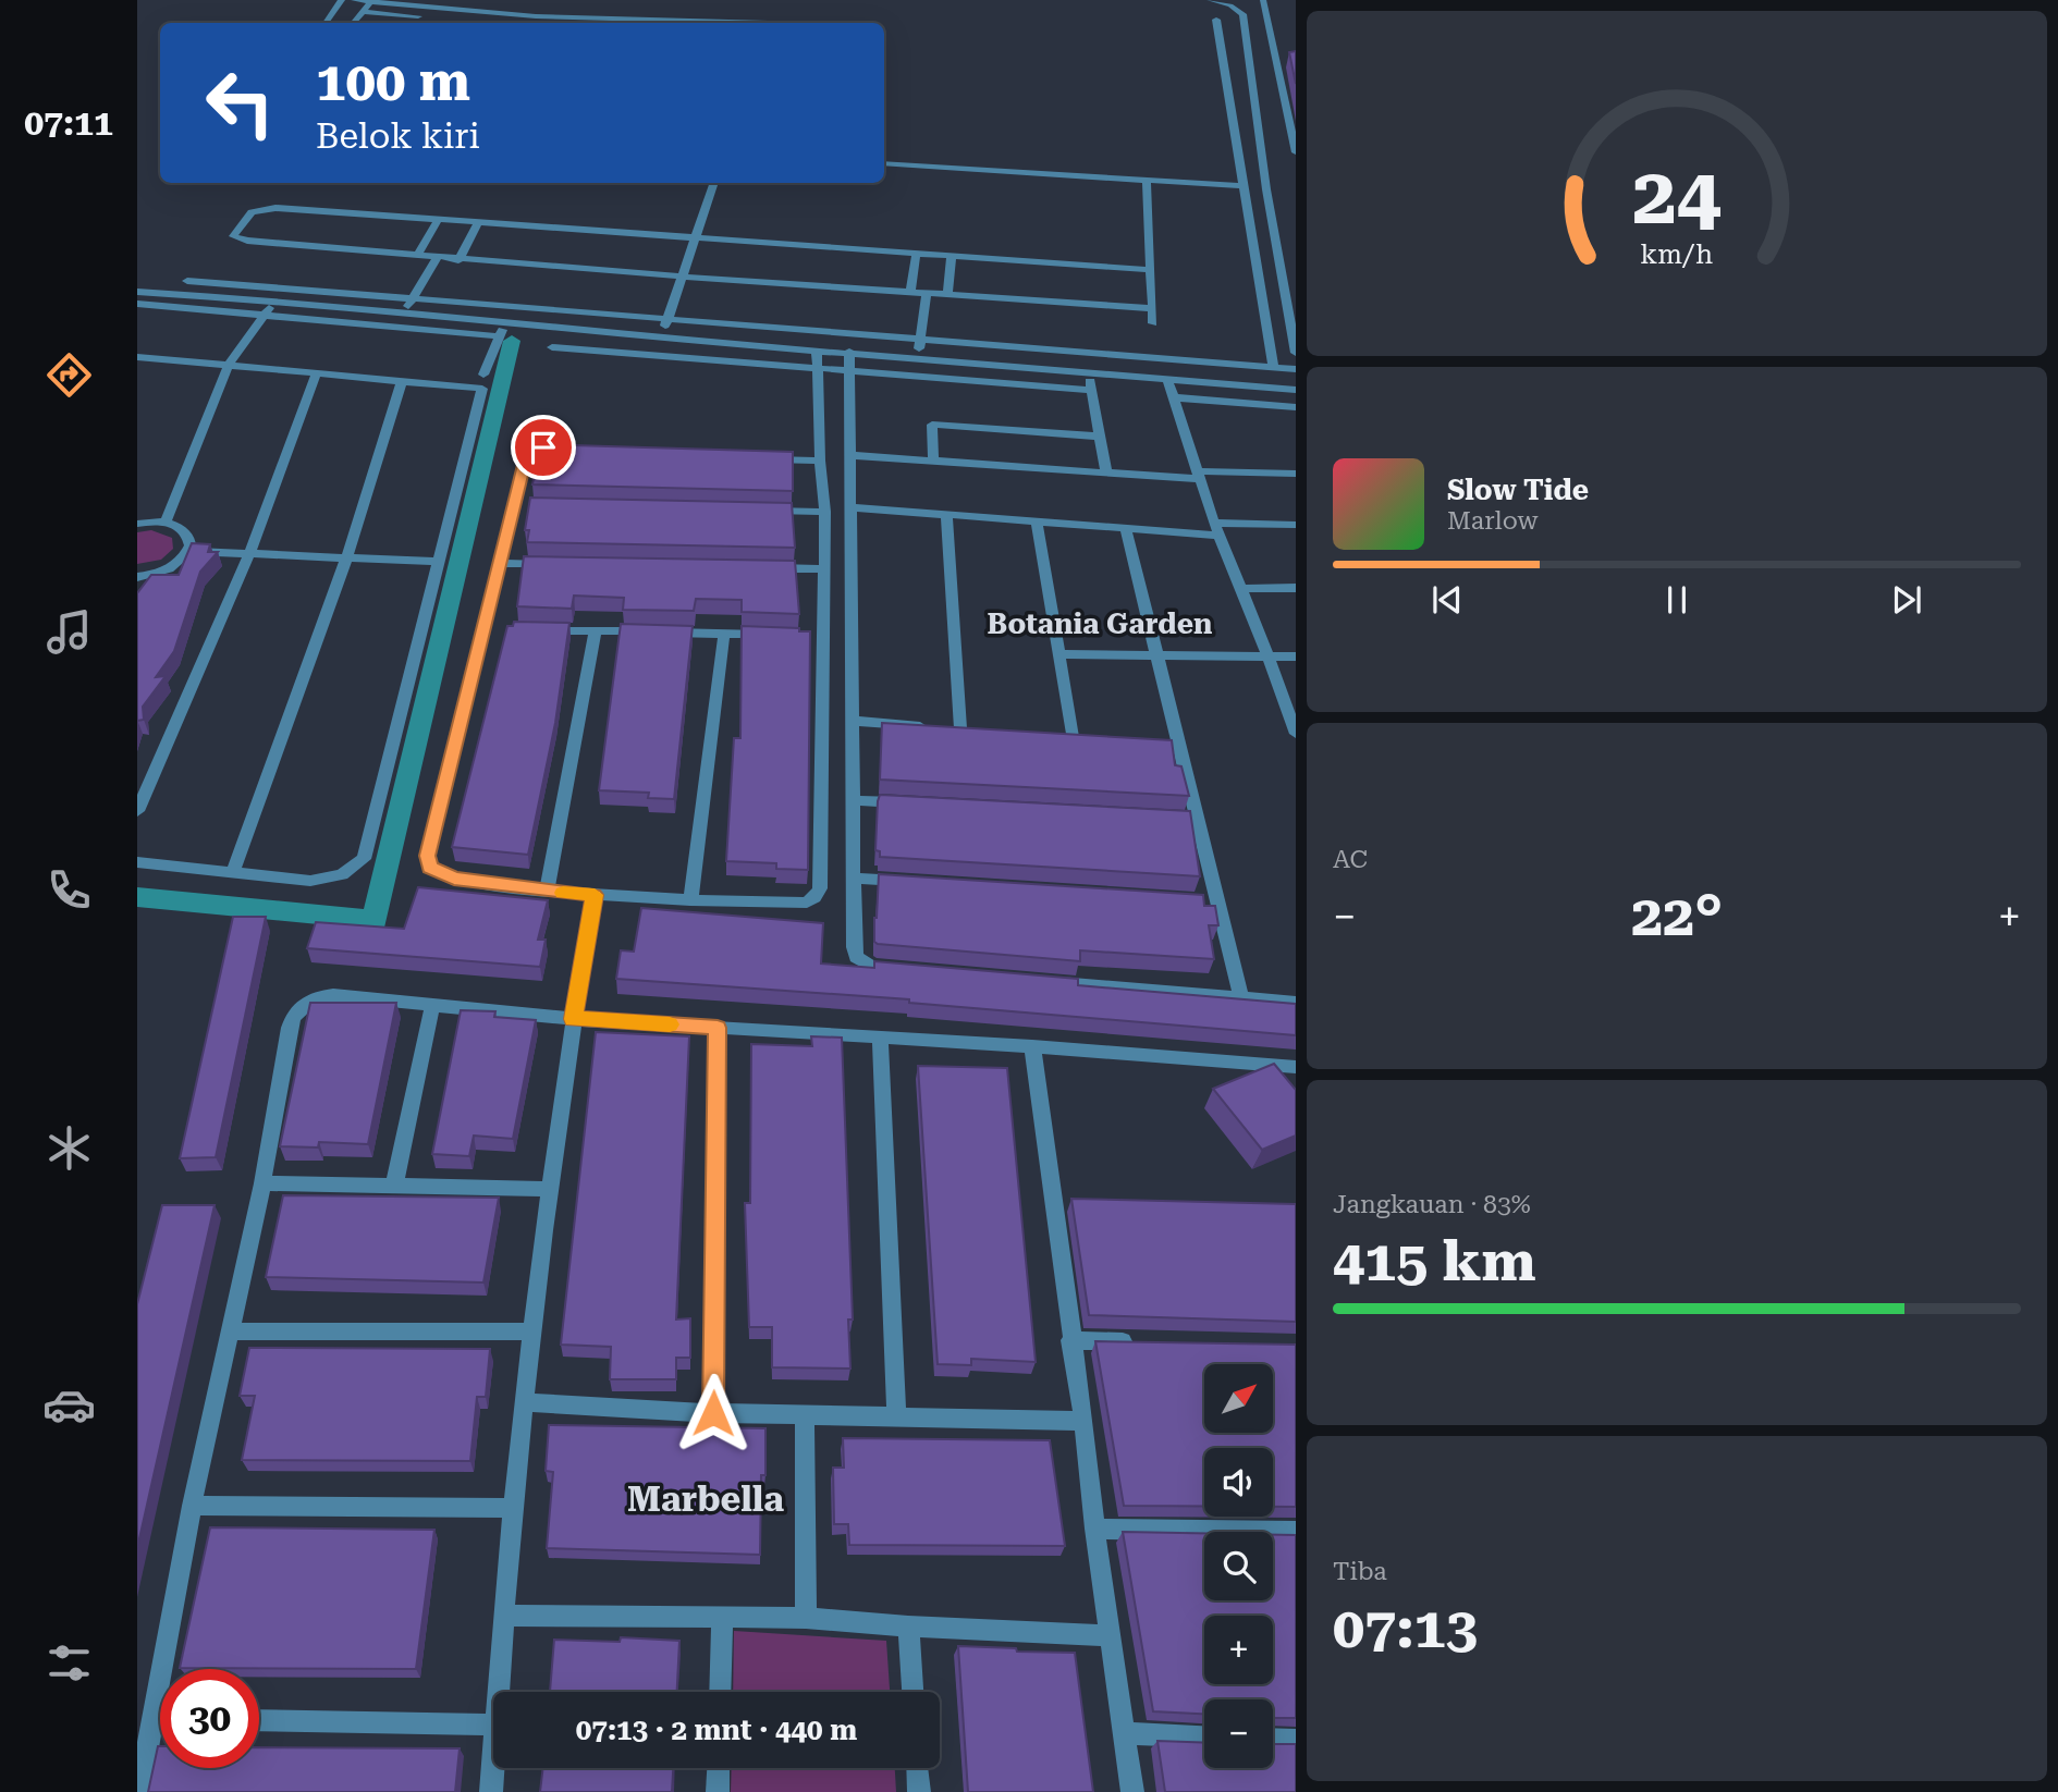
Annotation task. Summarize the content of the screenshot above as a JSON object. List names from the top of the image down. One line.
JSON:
{"districts":["Botania Garden","Marbella"],"north":"top right","page":{"tabs":"07:11","turn":["100 m","Belok kiri"],"song":["Slow Tide","Marlow"],"tile":["AC",["Jangkauan · 83%","415 km"],["Tiba","07:13"]],"heat":["−","22°","+"],"map_buttons":["+","−"],"limit":"30","trip":"07:13 · 2 mnt · 440 m","gauge":["24","km/h"]}}
